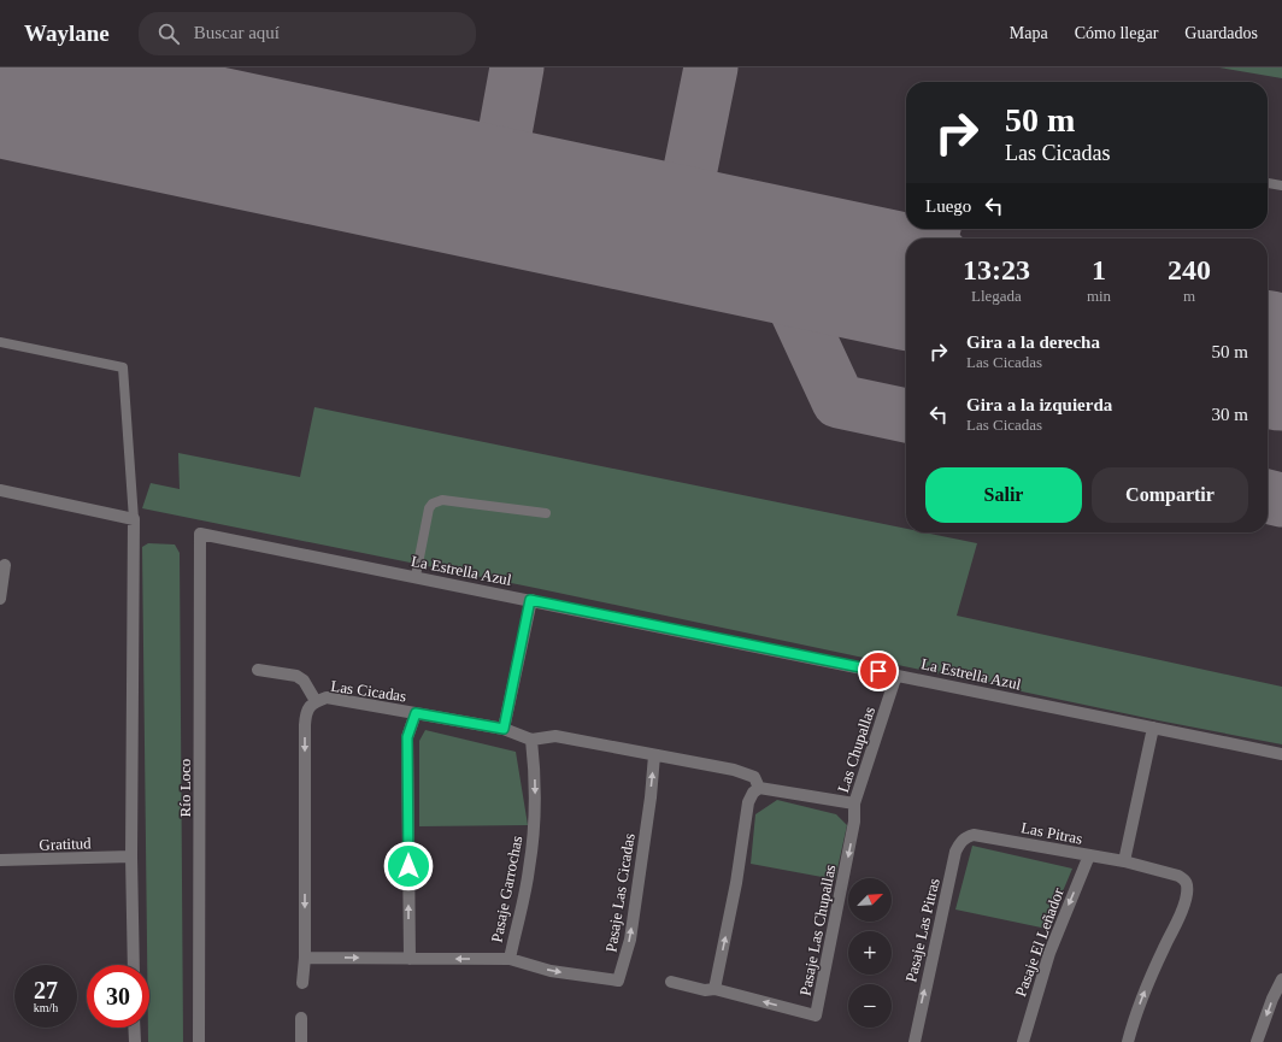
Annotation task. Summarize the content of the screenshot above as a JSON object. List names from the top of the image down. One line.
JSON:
{"streets":{"street":["La Estrella Azul","Las Cicadas","Las Chupallas","Río Loco","Las Pitras","Gratitud","Pasaje Garrochas","Pasaje Las Cicadas","Pasaje Las Chupallas","Pasaje Las Pitras","Pasaje El Leñador"]},"crossings":[["La Estrella Azul","Las Chupallas"],["La Estrella Azul","Río Loco"],["Las Cicadas","Pasaje Garrochas"],["Las Chupallas","Pasaje Las Chupallas"],["Las Pitras","Pasaje Las Pitras"],["Las Pitras","Pasaje El Leñador"],["Pasaje Garrochas","Pasaje Las Cicadas"]],"one_way":["Pasaje Garrochas","Pasaje Las Pitras","Pasaje El Leñador"],"north":"top right","page":{"header":"Waylane","search":"Buscar aquí","nav":["Mapa","Cómo llegar","Guardados"],"turn":["50 m","Las Cicadas"],"then":"Luego","eta":["13:23","Llegada","1","min","240","m"],"list":[{"name":"Gira a la derecha","note":"Las Cicadas","value":"50 m"},{"name":"Gira a la izquierda","note":"Las Cicadas","value":"30 m"}],"buttons":["Salir","Compartir"],"map_buttons":["+","−"],"speed":"27 km/h","limit":"30"}}
